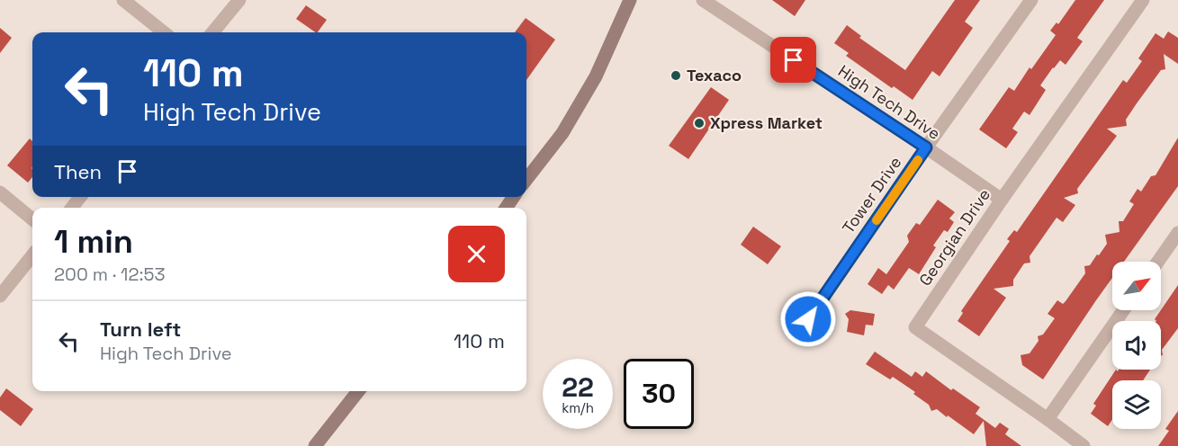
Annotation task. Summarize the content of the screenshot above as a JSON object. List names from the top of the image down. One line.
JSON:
{"streets":{"street":["High Tech Drive","Tower Drive","Georgian Drive"]},"crossings":[["High Tech Drive","Tower Drive"],["High Tech Drive","Georgian Drive"]],"places":["Texaco","Xpress Market"],"north":"top right","page":{"turn":["110 m","High Tech Drive"],"then":"Then","heading":["1 min","200 m · 12:53"],"list":[{"name":"Turn left","note":"High Tech Drive","value":"110 m"}],"speed":"22 km/h","limit":"30"}}
